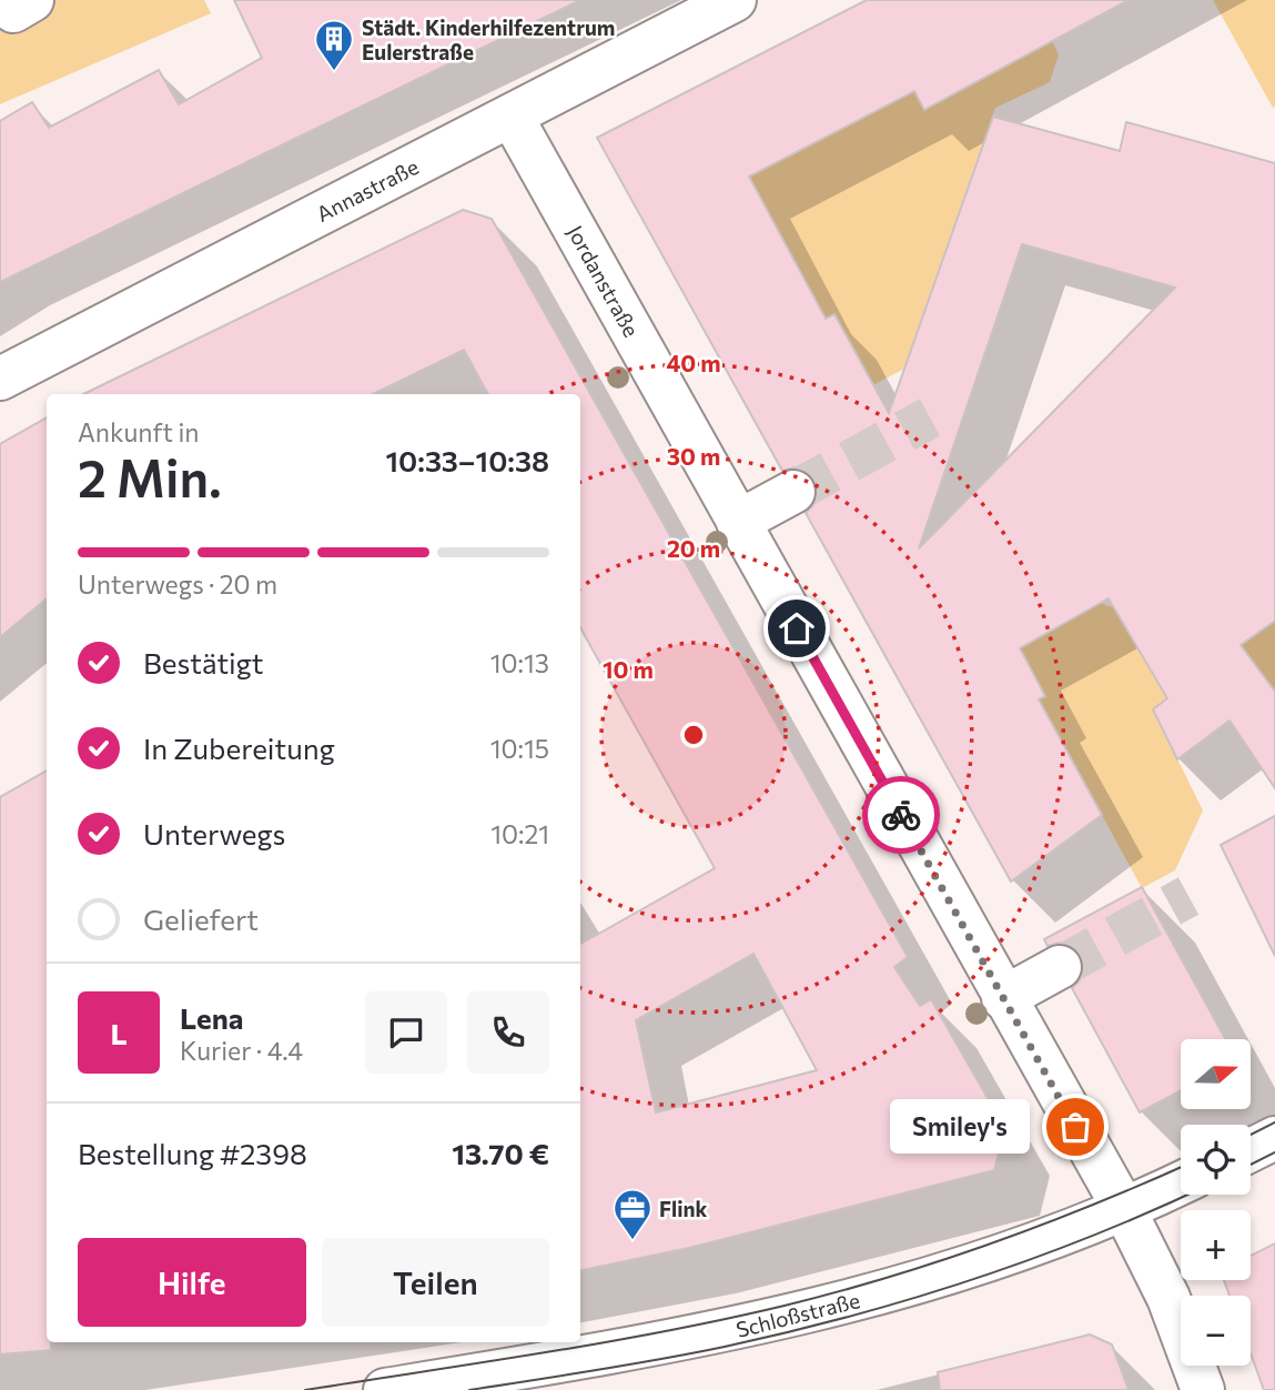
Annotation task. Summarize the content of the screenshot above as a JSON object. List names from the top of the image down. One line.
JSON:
{"streets":{"street":["Annastraße","Jordanstraße","Schloßstraße"]},"crossings":[["Annastraße","Jordanstraße"],["Jordanstraße","Schloßstraße"]],"places":{"building":["Städt. Kinderhilfezentrum Eulerstraße"],"other":["Smiley's"],"office":["Flink"]},"north":"right","page":{"heading":["2 Min.","Ankunft in","10:33–10:38"],"panel":["Lena","Kurier · 4.4","Bestellung #2398","13.70 €"],"bar":"Unterwegs · 20 m","list":[["Bestätigt","10:13"],["In Zubereitung","10:15"],["Unterwegs","10:21"],"Geliefert"],"round":"L","map_buttons":["+","−"],"bubble":"Smiley's","buttons":["Hilfe","Teilen"]},"rings":["40 m","30 m","20 m","10 m"]}
